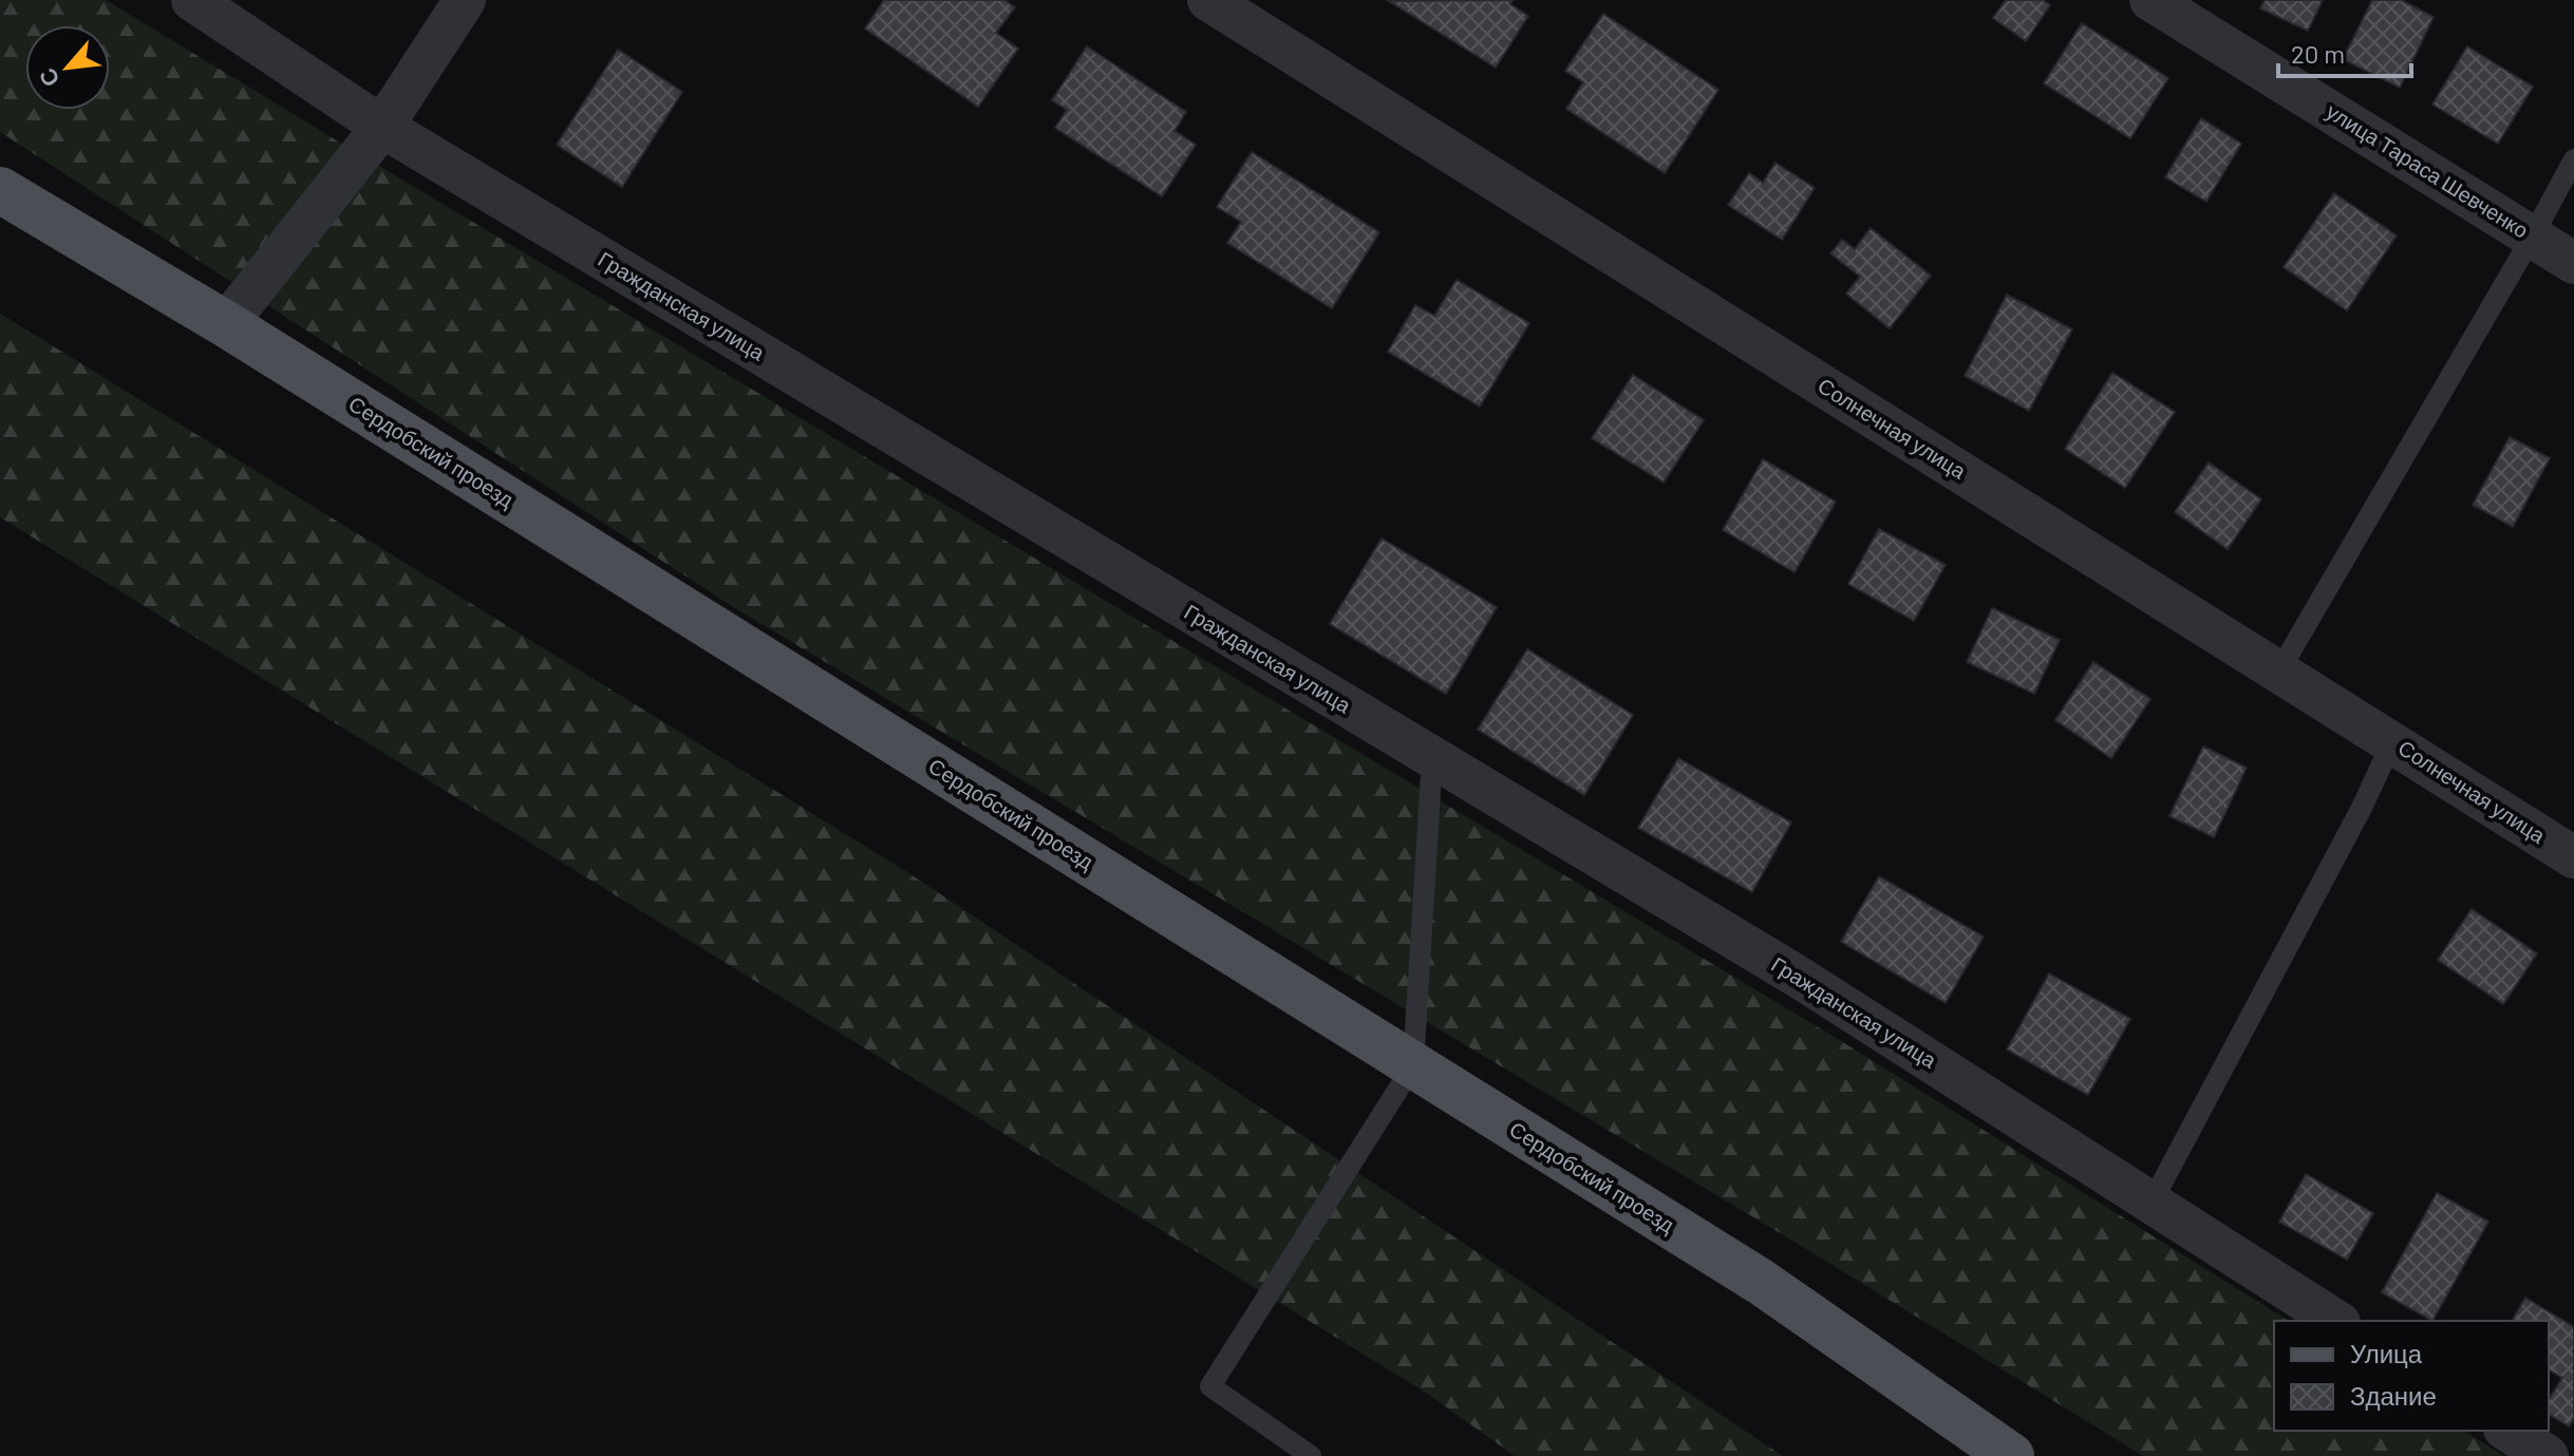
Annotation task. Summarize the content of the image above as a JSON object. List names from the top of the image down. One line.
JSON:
{"streets":{"main road":["Сердобский проезд"],"street":["улица Тараса Шевченко","Гражданская улица","Солнечная улица"]},"legend":["Улица","Здание"],"scale_bar":"20 m","north":"bottom left"}
